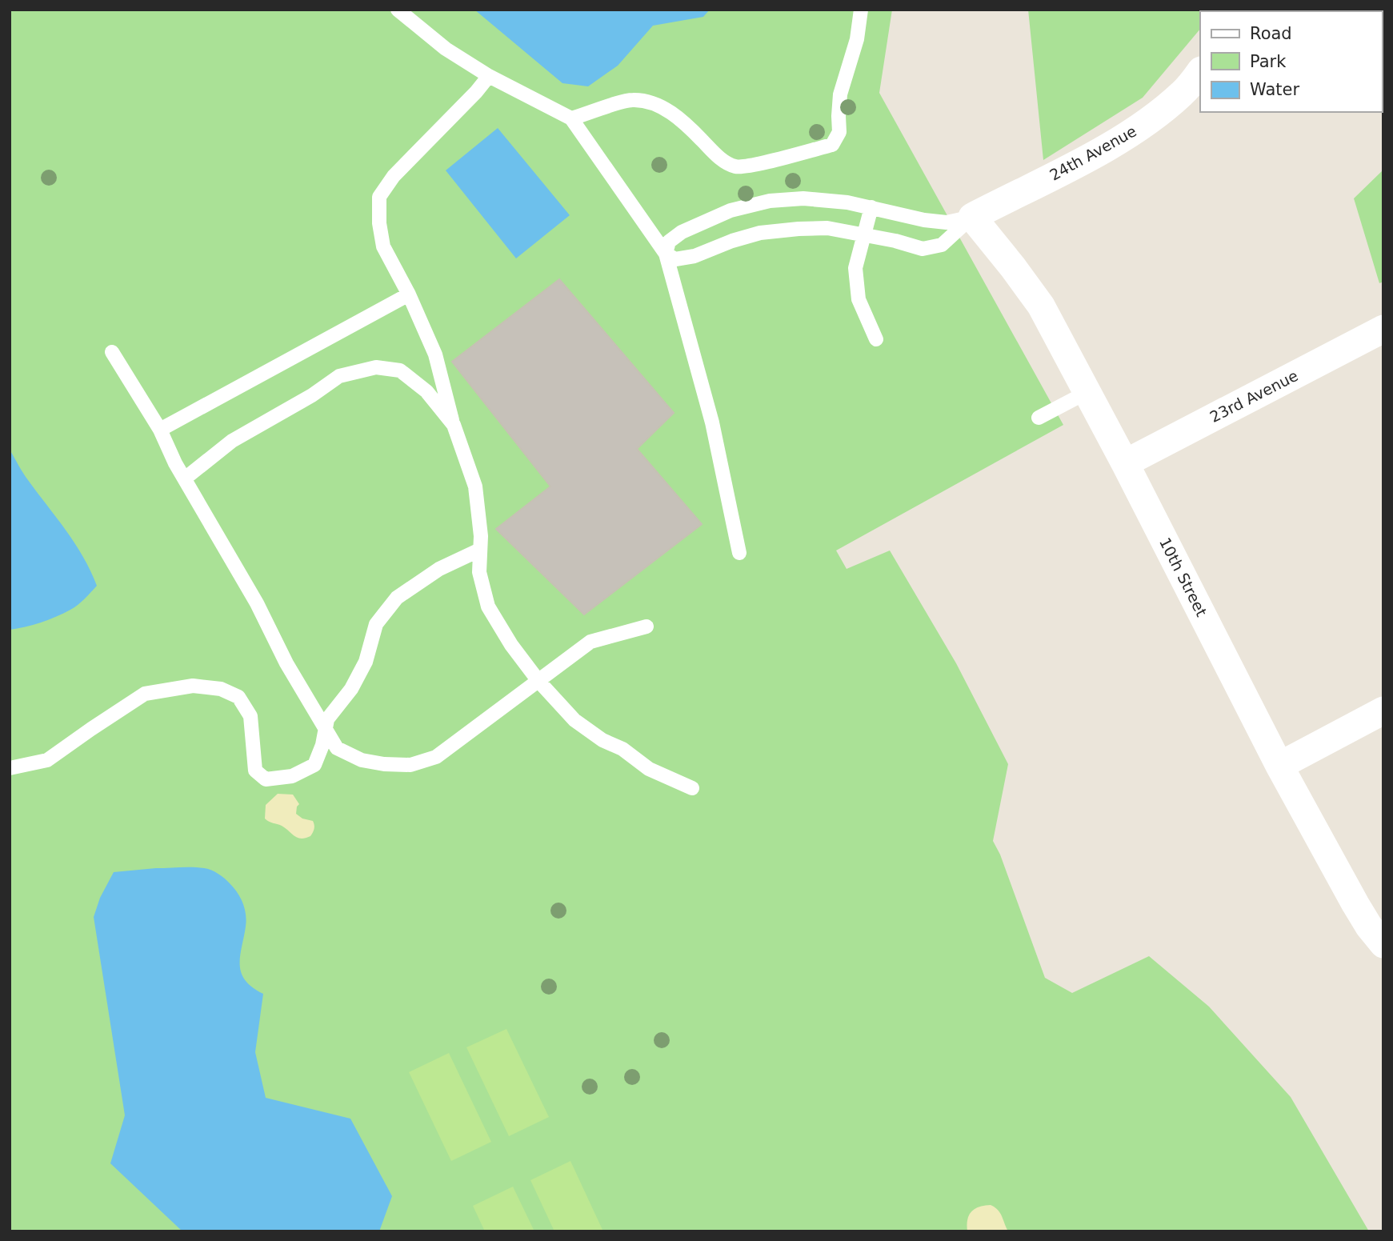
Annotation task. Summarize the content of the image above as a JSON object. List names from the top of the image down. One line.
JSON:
{"streets":{"street":["24th Avenue","23rd Avenue","10th Street"]},"crossings":[["24th Avenue","10th Street"],["23rd Avenue","10th Street"]],"legend":["Road","Park","Water"]}
